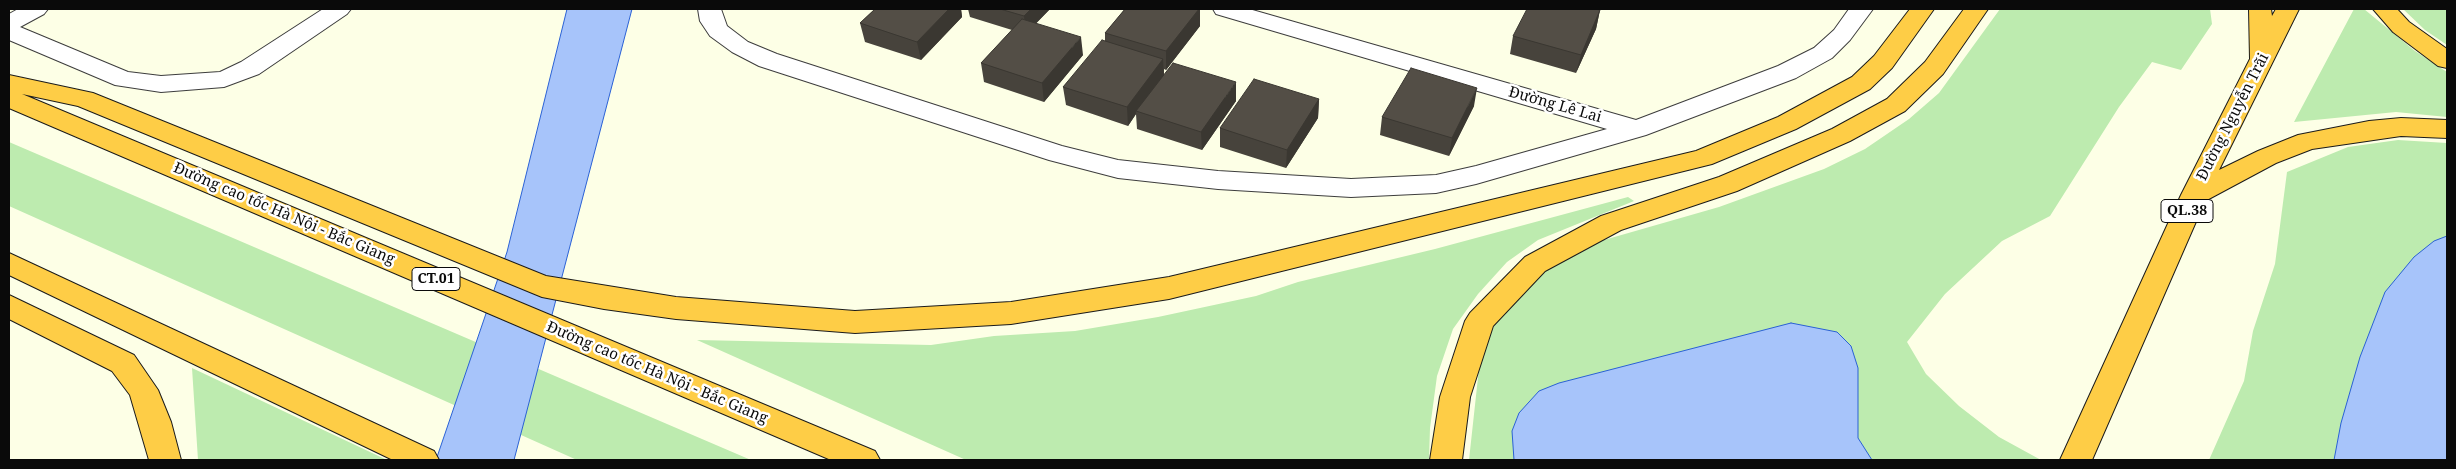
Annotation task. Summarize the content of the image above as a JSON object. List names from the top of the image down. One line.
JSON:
{"streets":{"highway":["Đường Nguyễn Trãi","QL.38","Đường cao tốc Hà Nội - Bắc Giang","CT.01"],"street":["Đường Lê Lai"]}}
